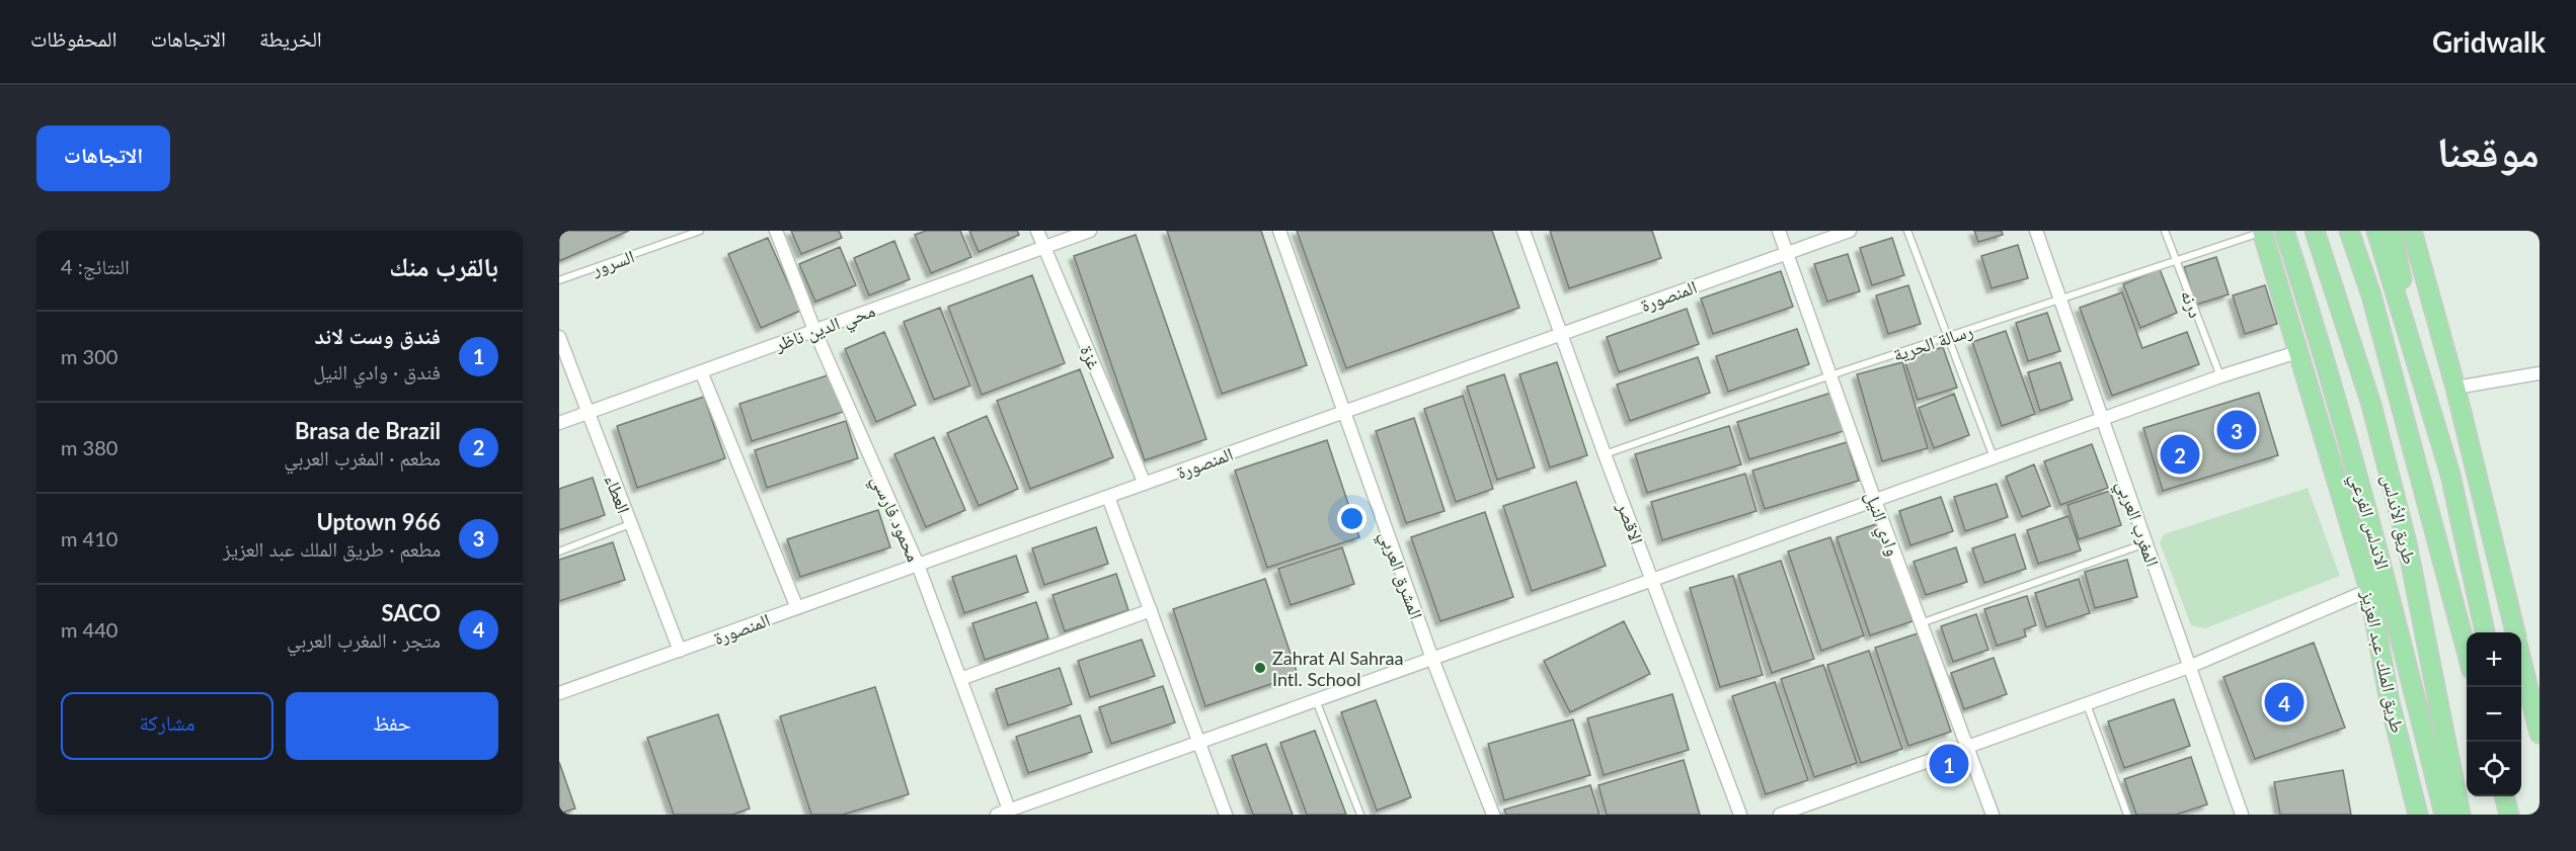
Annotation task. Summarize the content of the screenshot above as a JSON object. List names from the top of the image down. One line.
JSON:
{"streets":{"main road":["طريق الأندلس","الاندلس الفرعي","طريق الملك عبد العزيز"],"street":["المنصورة","محي الدين ناظر","غزة","العطاء","محمود فارسي","الاقصر","وادي النيل","المغرب العربي","المشرق العربي"],"lane":["السرور","درنه","رسالة الحرية"]},"crossings":[["المنصورة","غزة"],["المنصورة","العطاء"],["المنصورة","محمود فارسي"],["المنصورة","الاقصر"],["المنصورة","وادي النيل"],["المنصورة","المشرق العربي"],["درنه","رسالة الحرية"],["محي الدين ناظر","غزة"],["محي الدين ناظر","العطاء"],["محي الدين ناظر","محمود فارسي"],["رسالة الحرية","الاقصر"],["رسالة الحرية","وادي النيل"],["رسالة الحرية","المغرب العربي"],["رسالة الحرية","طريق الملك عبد العزيز"]],"places":["Zahrat Al Sahraa Intl. School"],"page":{"header":"Gridwalk","nav":["الخريطة","الاتجاهات","المحفوظات"],"title":"موقعنا","buttons":["الاتجاهات",["حفظ","مشاركة"]],"heading":["بالقرب منك","النتائج: 4"],"list":[{"mark":"1","name":"فندق وست لاند","note":"فندق · وادي النيل","value":"300 m"},{"mark":"2","name":"Brasa de Brazil","note":"مطعم · المغرب العربي","value":"380 m"},{"mark":"3","name":"Uptown 966","note":"مطعم · طريق الملك عبد العزيز","value":"410 m"},{"mark":"4","name":"SACO","note":"متجر · المغرب العربي","value":"440 m"}],"pins":["3","2","4","1"],"map_buttons":["+","−"]}}
